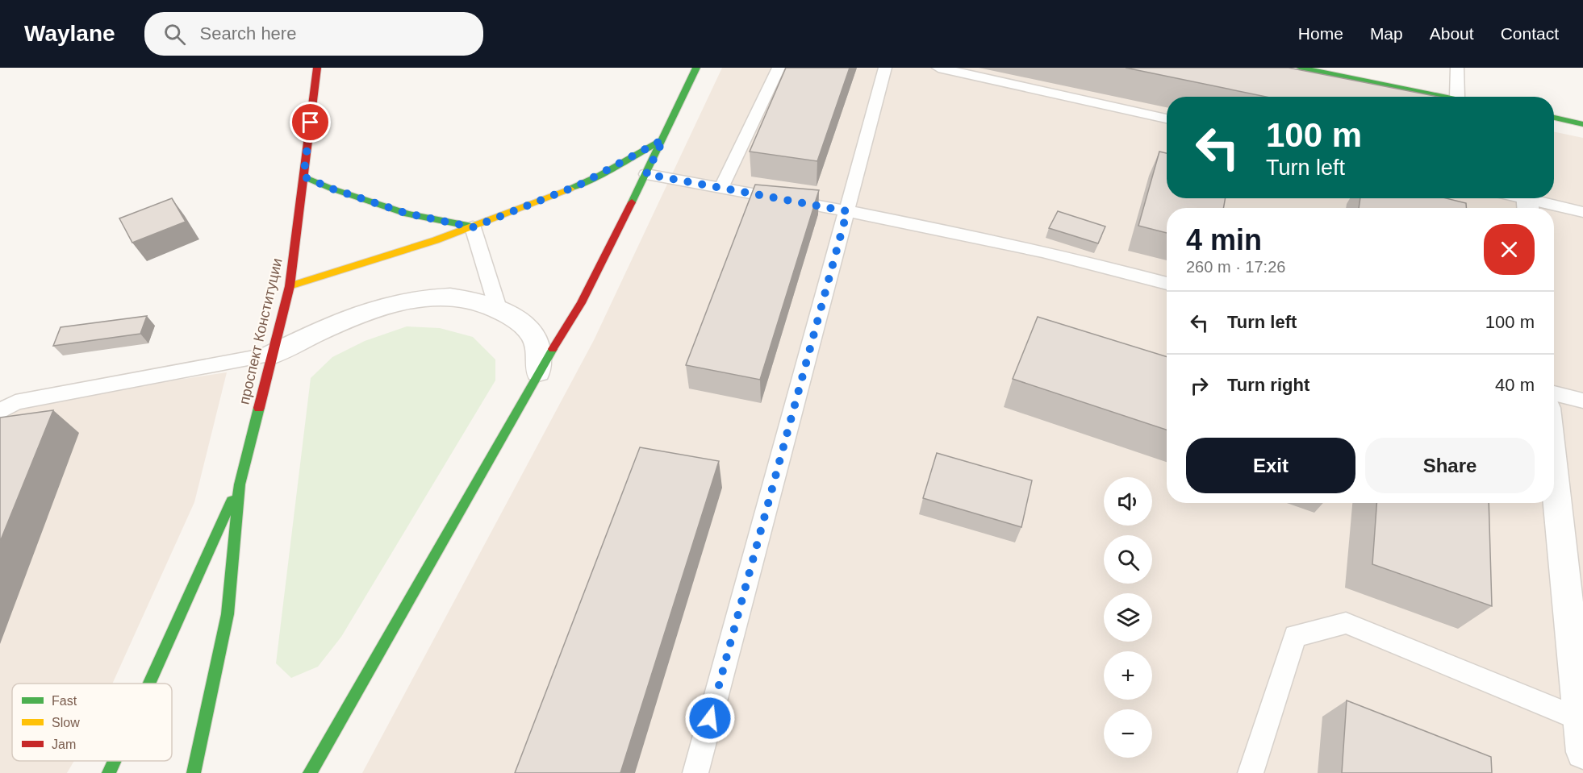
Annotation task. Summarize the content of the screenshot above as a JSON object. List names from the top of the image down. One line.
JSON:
{"streets":{"street":["проспект Конституции"]},"legend":["Fast","Slow","Jam"],"page":{"header":"Waylane","search":"Search here","nav":["Home","Map","About","Contact"],"turn":["100 m","Turn left"],"heading":["4 min","260 m · 17:26"],"list":[{"name":"Turn left","value":"100 m"},{"name":"Turn right","value":"40 m"}],"buttons":["Exit","Share"],"map_buttons":["+","−"]}}
